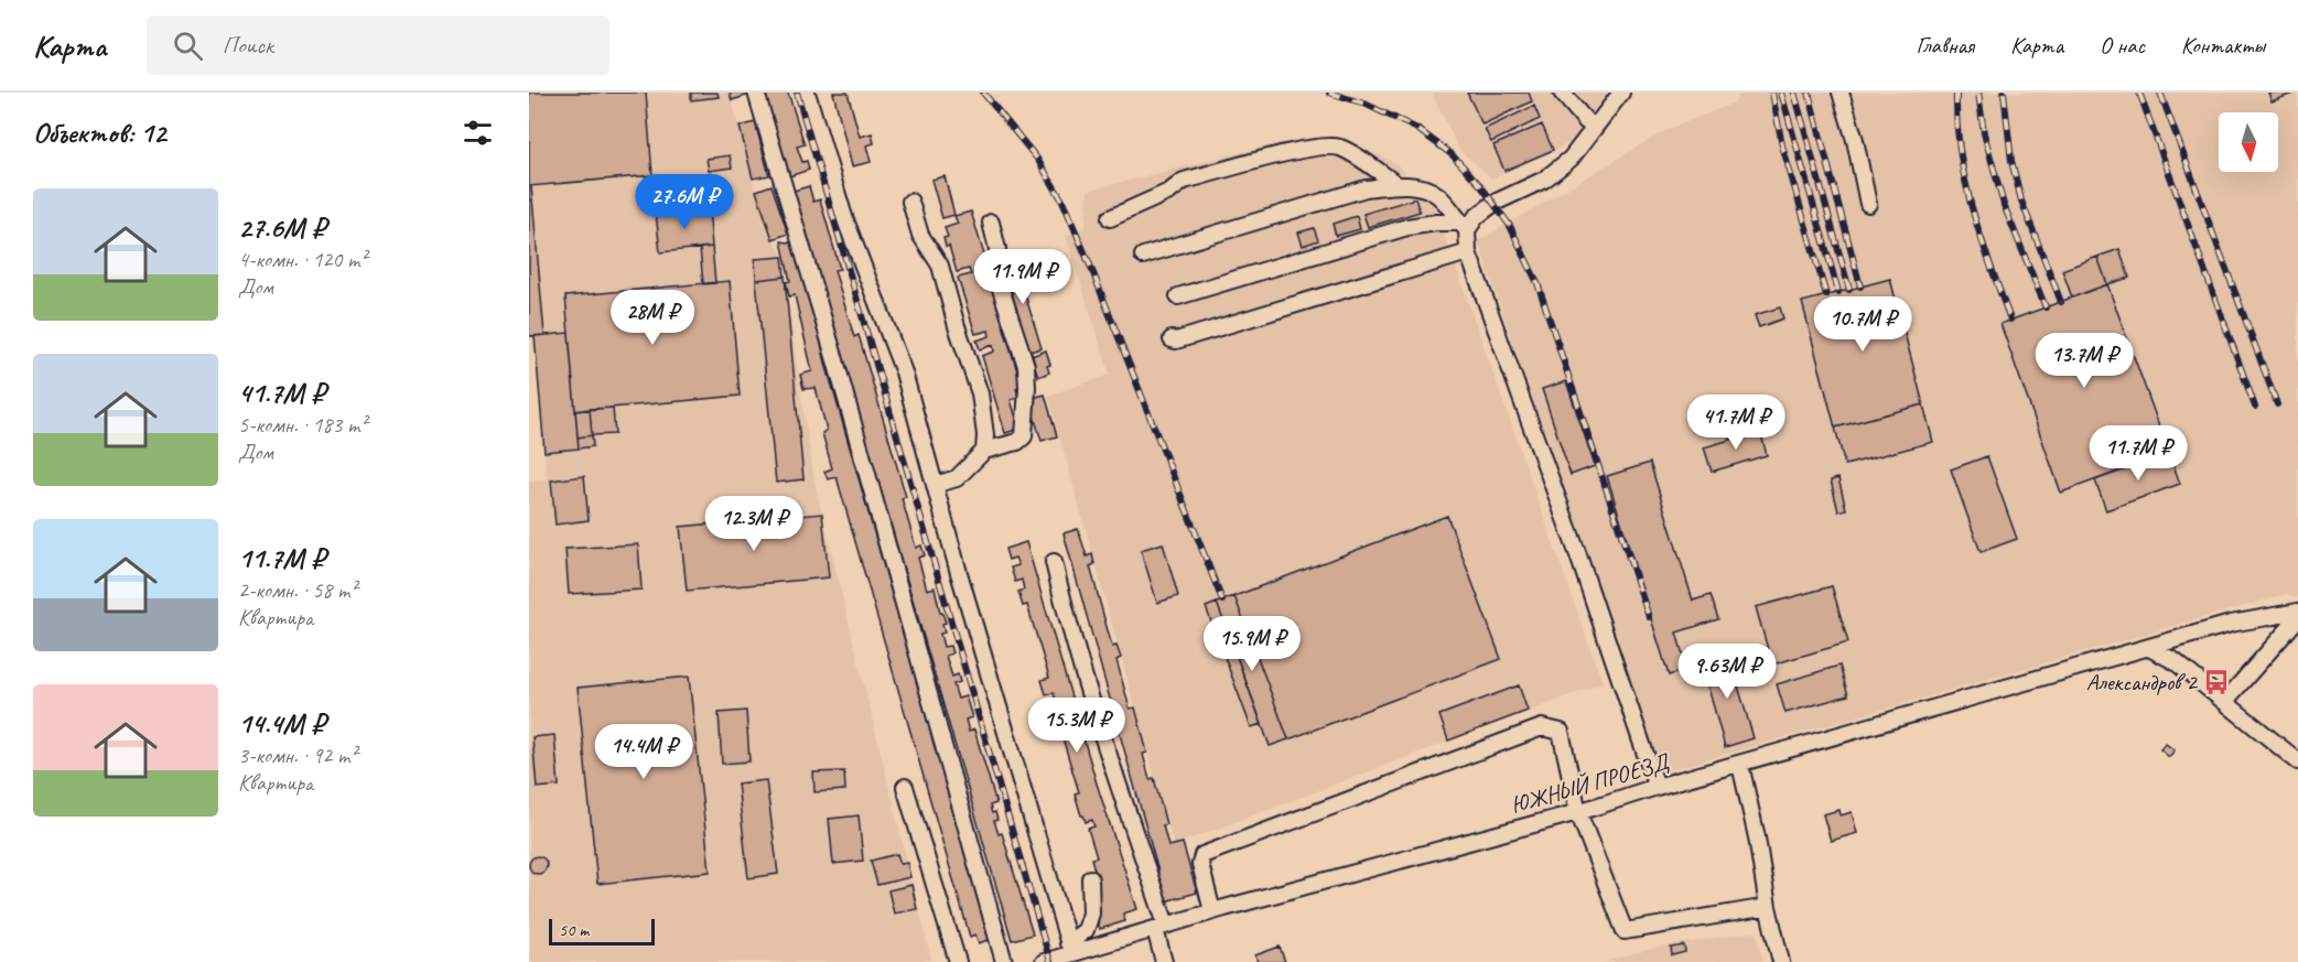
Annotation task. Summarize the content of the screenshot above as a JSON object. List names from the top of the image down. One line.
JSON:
{"streets":{"street":["ЮЖНЫЙ ПРОЕЗД"]},"places":{"bus stop":["Александров 2"]},"scale_bar":"50 m","north":"bottom","page":{"header":"Карта","search":"Поиск","nav":["Главная","Карта","О нас","Контакты"],"heading":"Объектов: 12","list":[{"name":"27.6M ₽","note":"4-комн. · 120 m² · Дом"},{"name":"41.7M ₽","note":"5-комн. · 183 m² · Дом"},{"name":"11.7M ₽","note":"2-комн. · 58 m² · Квартира"},{"name":"14.4M ₽","note":"3-комн. · 92 m² · Квартира"}],"price":["27.6M ₽","11.9M ₽","28M ₽","10.7M ₽","13.7M ₽","41.7M ₽","11.7M ₽","12.3M ₽","15.9M ₽","9.63M ₽","15.3M ₽","14.4M ₽"],"scale":"50 m"}}
